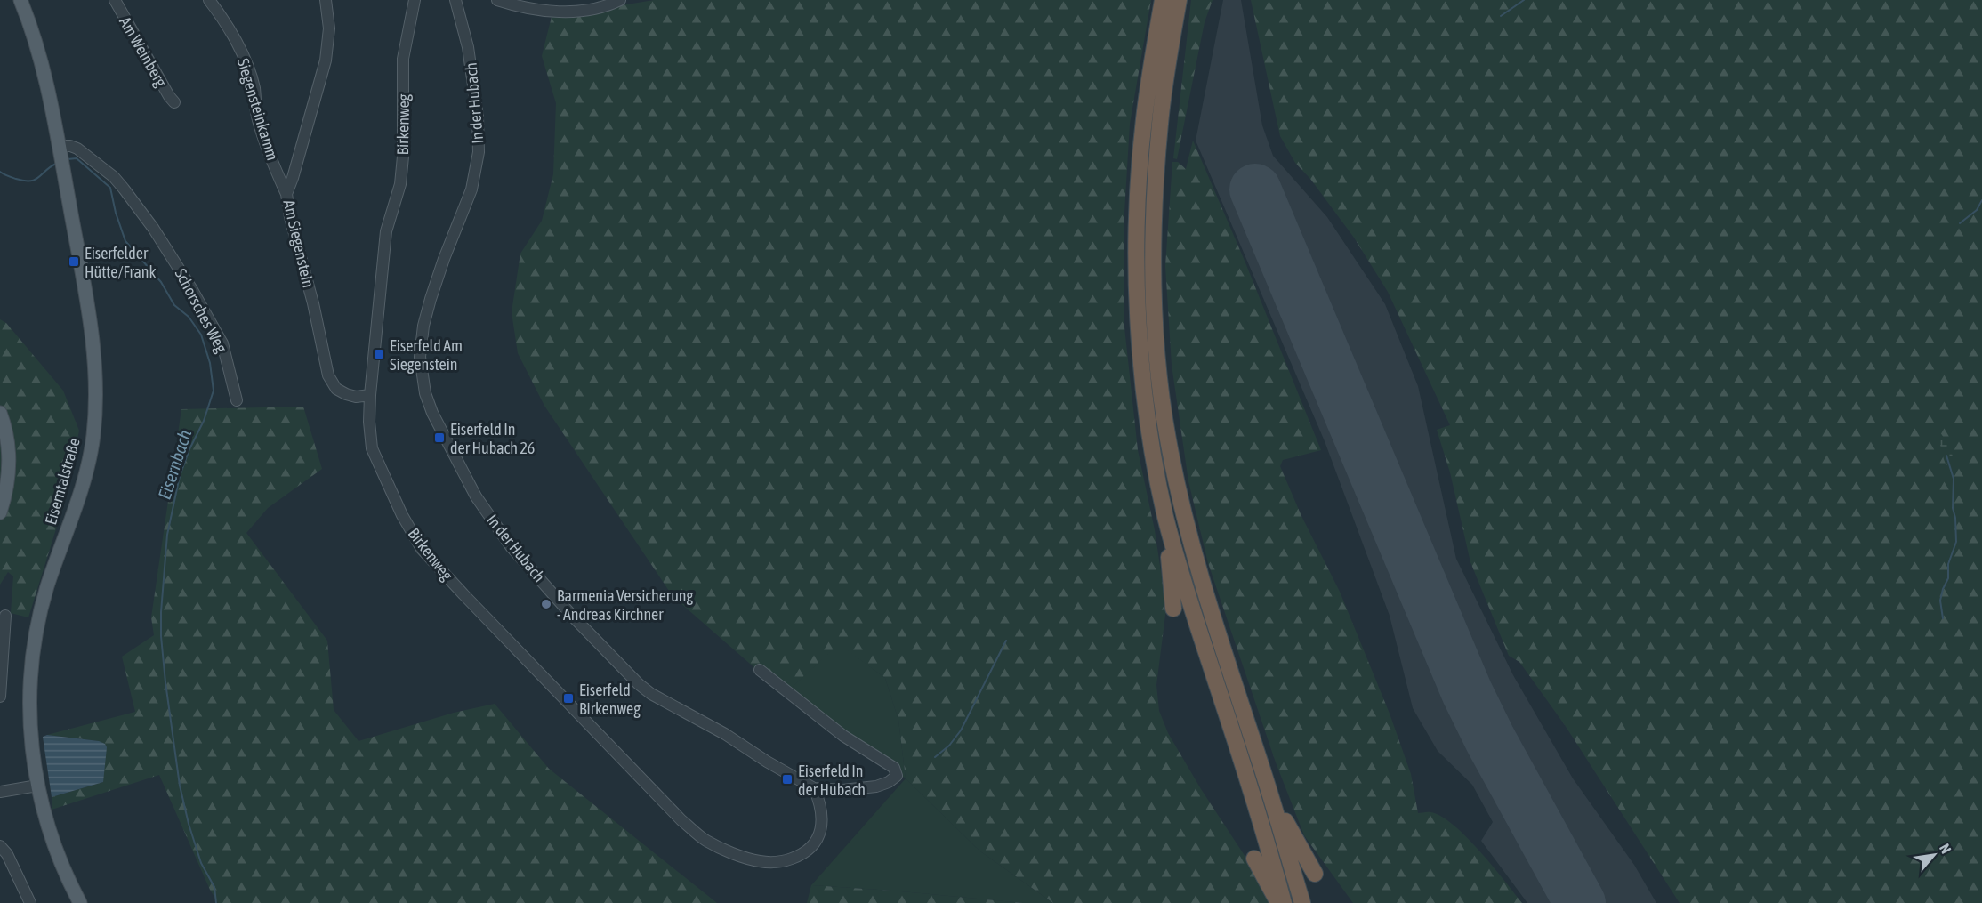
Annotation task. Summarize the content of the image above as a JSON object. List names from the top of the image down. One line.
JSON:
{"streets":{"main road":["Eiserntalstraße"],"street":["Am Weinberg","In der Hubach","Siegensteinkamm","Birkenweg","Am Siegenstein","Schorsches Weg"]},"crossings":[["In der Hubach","Birkenweg"],["Siegensteinkamm","Am Siegenstein"],["Birkenweg","Am Siegenstein"],["Schorsches Weg","Eiserntalstraße"]],"water":["Eisernbach"],"places":{"transit":["Eiserfelder Hütte/Frank","Eiserfeld Am Siegenstein","Eiserfeld In der Hubach 26","Eiserfeld Birkenweg","Eiserfeld In der Hubach"],"other":["Barmenia Versicherung - Andreas Kirchner"]},"north":"top right"}
